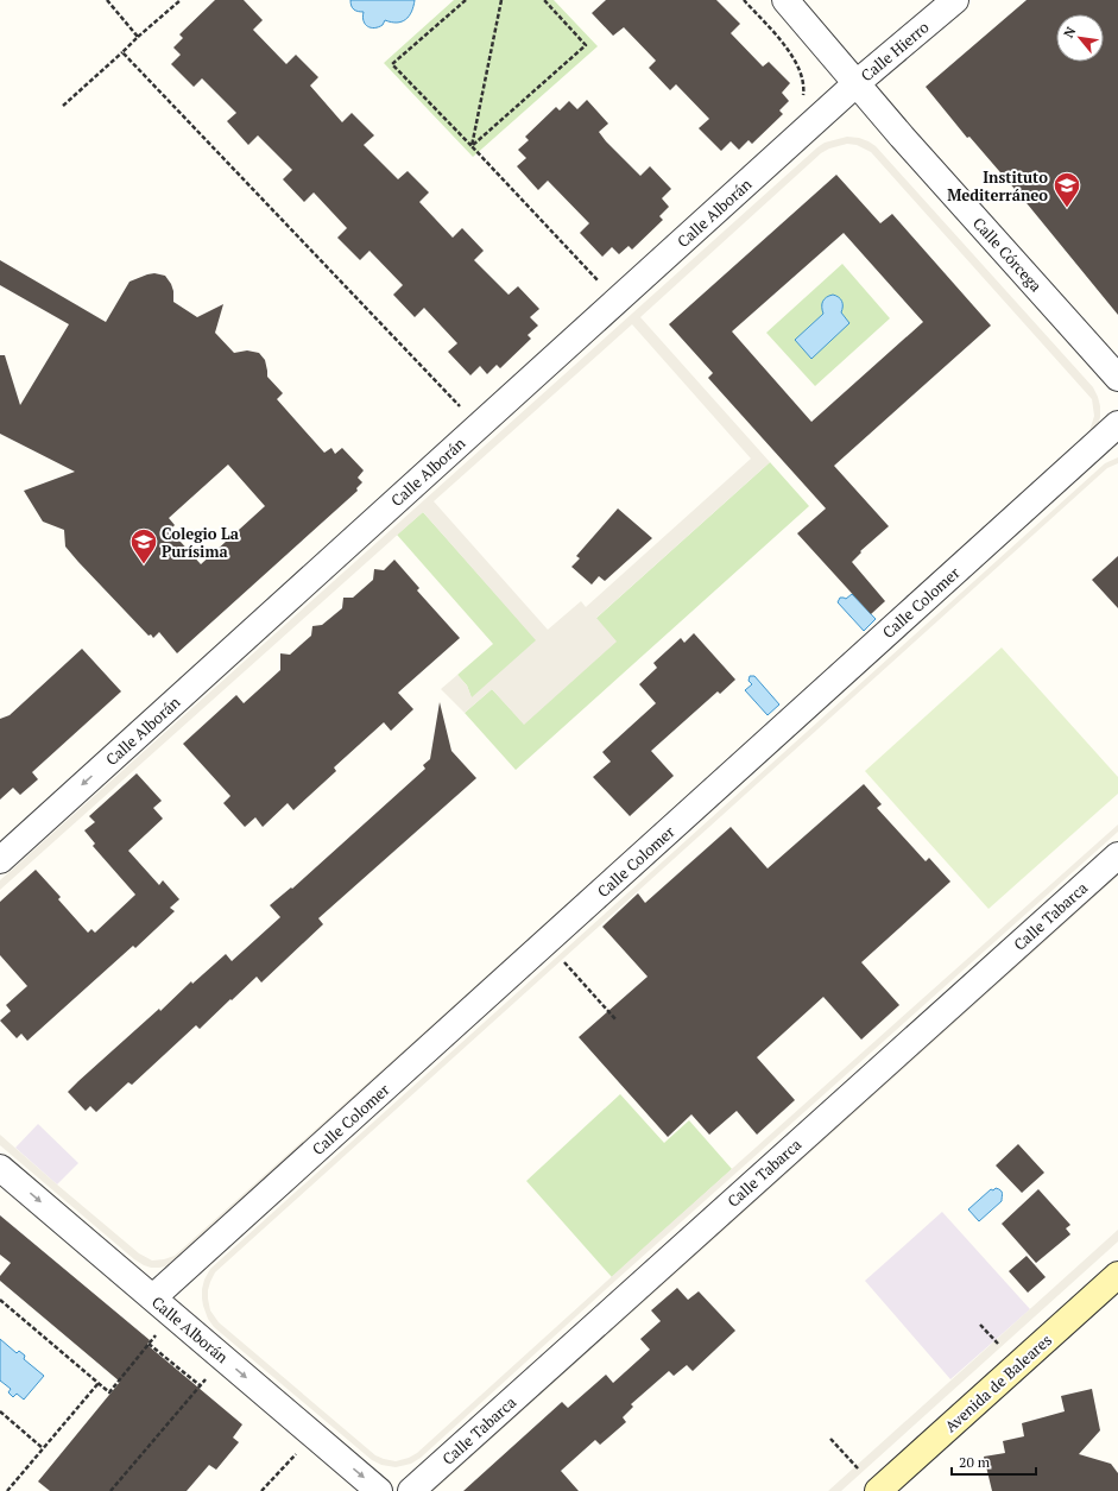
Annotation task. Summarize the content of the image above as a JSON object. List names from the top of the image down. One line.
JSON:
{"streets":{"main road":["Avenida de Baleares"],"street":["Calle Hierro","Calle Alborán","Calle Córcega","Calle Colomer","Calle Tabarca"]},"crossings":[["Calle Hierro","Calle Alborán"],["Calle Hierro","Calle Córcega"],["Calle Alborán","Calle Córcega"],["Calle Alborán","Calle Colomer"]],"places":{"school or university":["Instituto Mediterráneo","Colegio La Purísima"]},"scale_bar":"20 m","north":"top left"}
